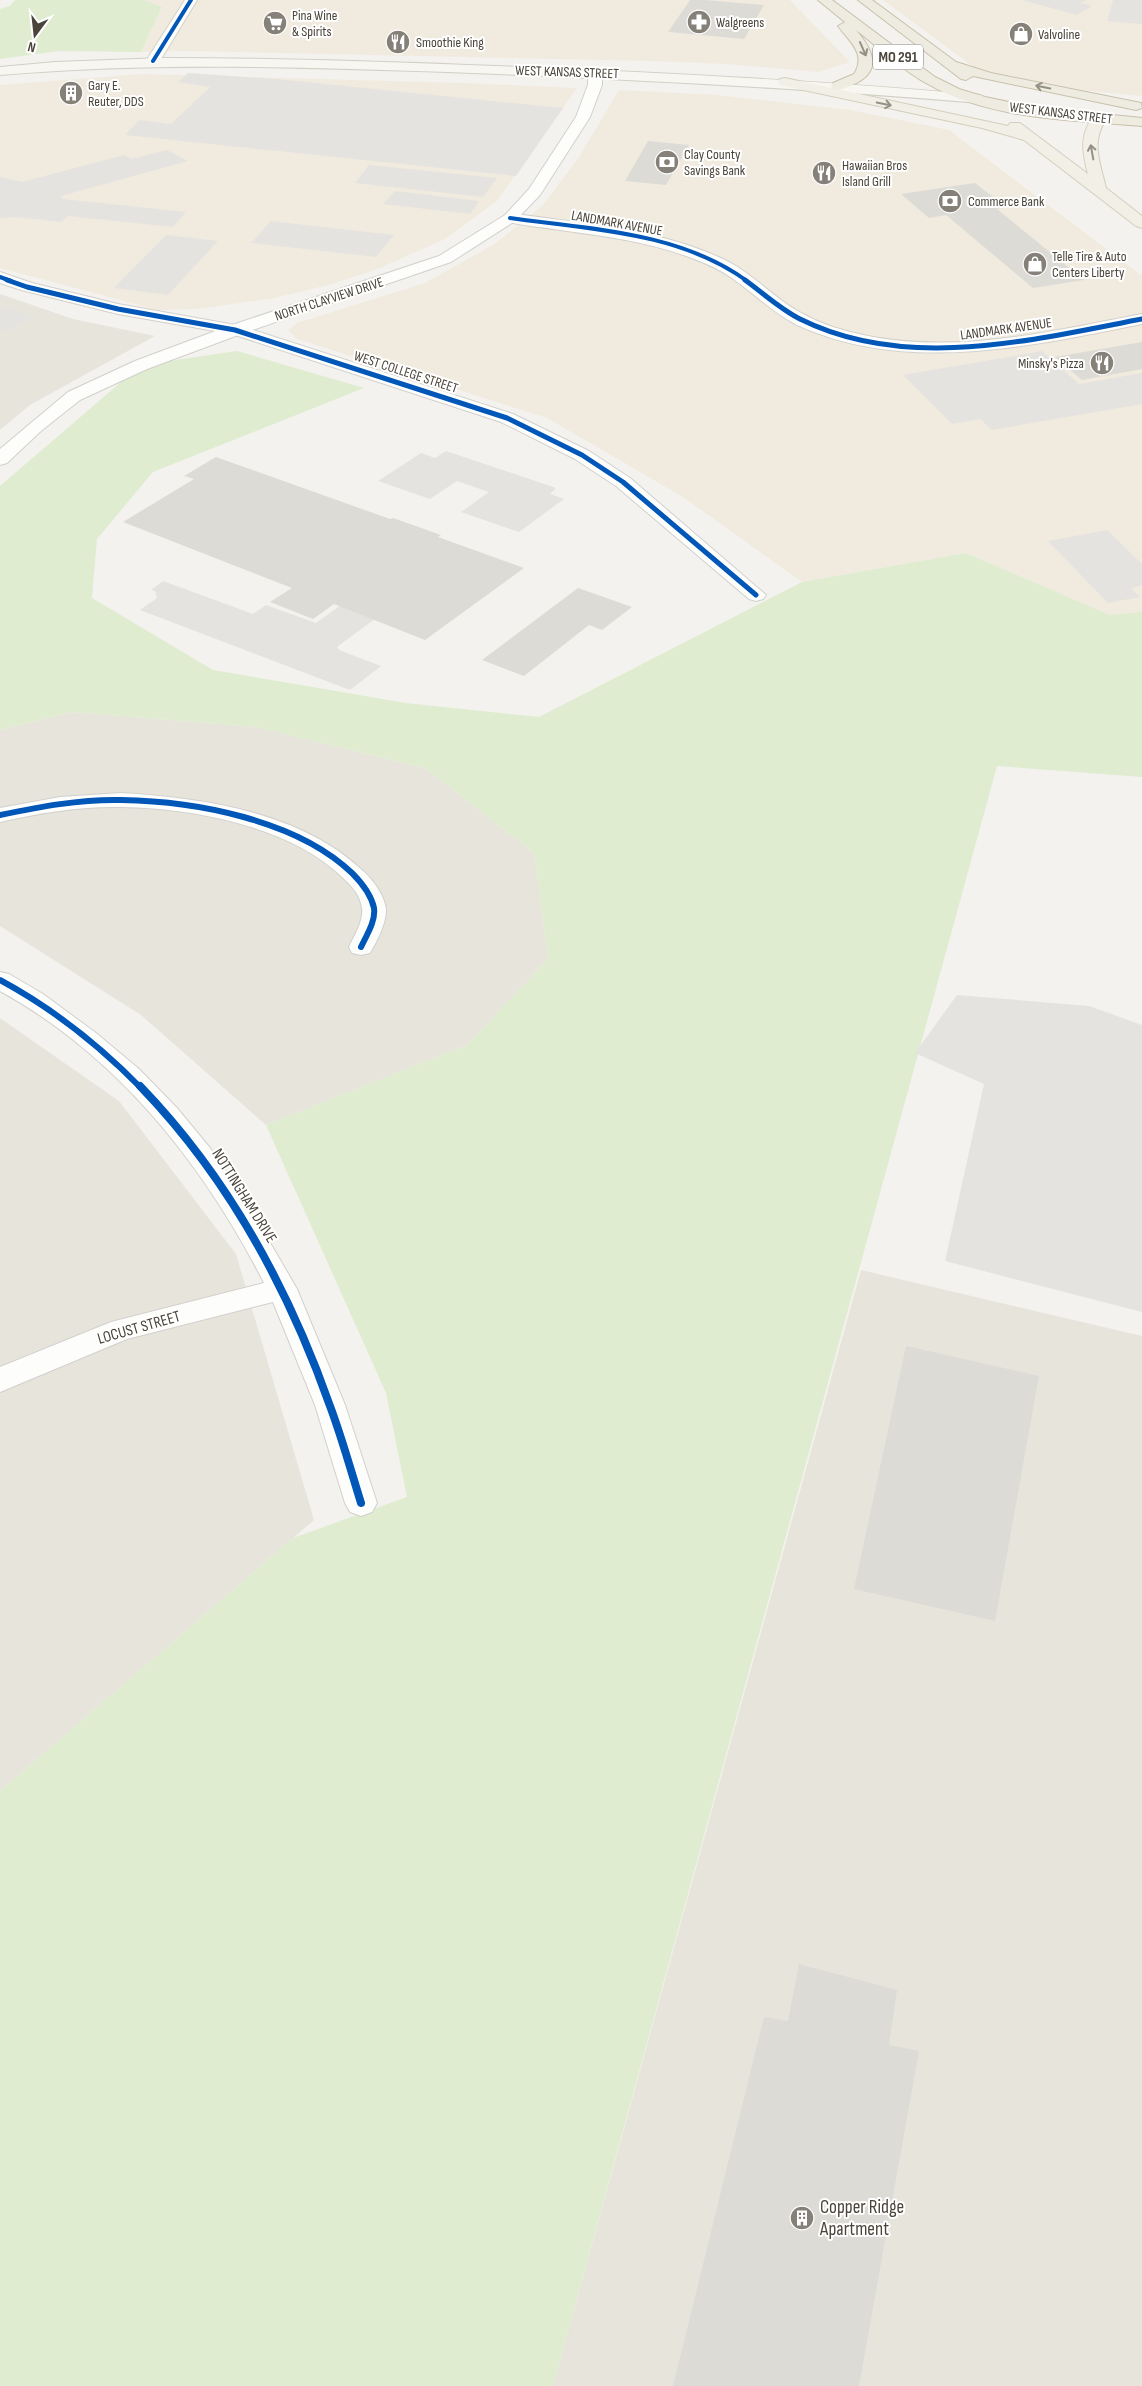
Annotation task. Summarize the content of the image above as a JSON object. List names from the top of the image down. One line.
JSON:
{"streets":{"highway":["MO 291","WEST KANSAS STREET"],"street":["LANDMARK AVENUE","NORTH CLAYVIEW DRIVE","WEST COLLEGE STREET","NOTTINGHAM DRIVE","LOCUST STREET"]},"crossings":[["MO 291","WEST KANSAS STREET"],["WEST KANSAS STREET","NORTH CLAYVIEW DRIVE"],["LANDMARK AVENUE","NORTH CLAYVIEW DRIVE"],["NORTH CLAYVIEW DRIVE","WEST COLLEGE STREET"],["NOTTINGHAM DRIVE","LOCUST STREET"]],"places":{"pharmacy":["Walgreens"],"supermarket":["Pina Wine & Spirits"],"shop":["Valvoline","Telle Tire & Auto Centers Liberty"],"restaurant":["Smoothie King","Hawaiian Bros Island Grill","Minsky's Pizza"],"building":["Gary E. Reuter, DDS","Copper Ridge Apartment"],"bank":["Clay County Savings Bank","Commerce Bank"]},"north":"bottom"}
